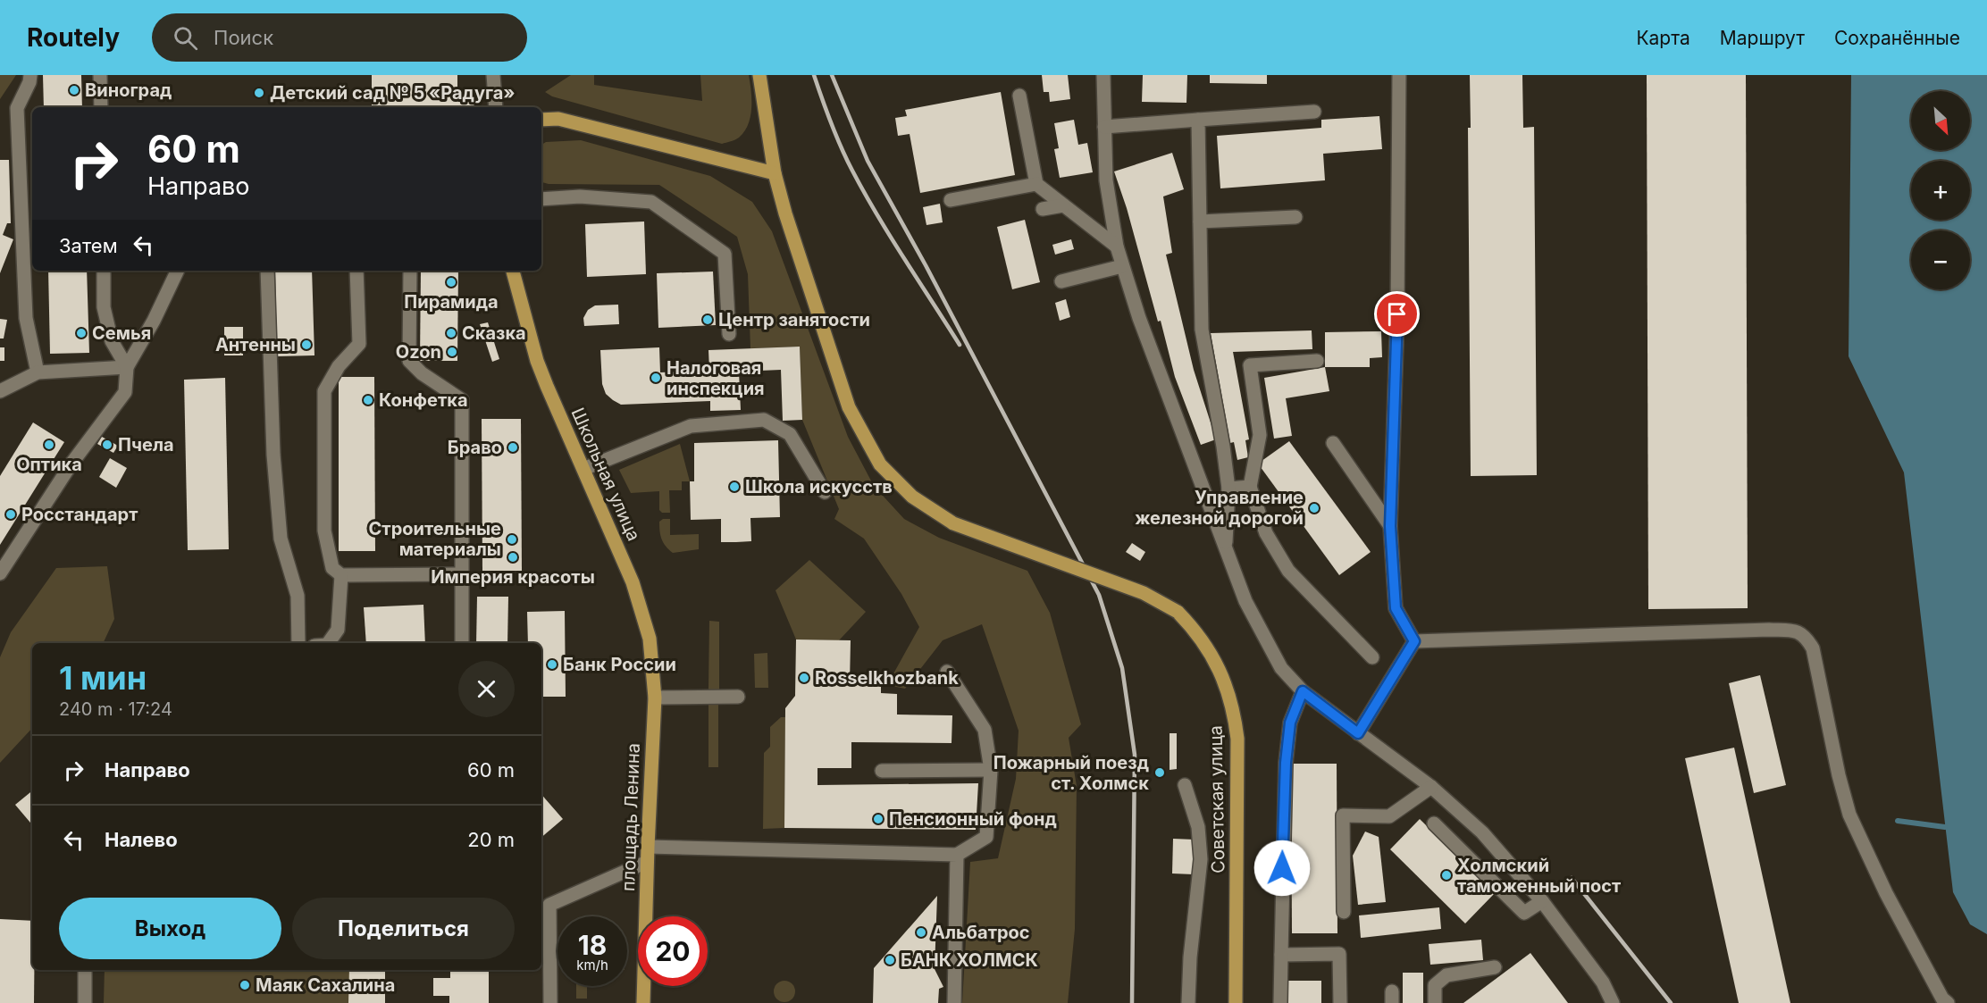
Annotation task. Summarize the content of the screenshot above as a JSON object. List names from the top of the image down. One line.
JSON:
{"streets":{"main road":["Школьная улица","Советская улица","площадь Ленина"]},"crossings":[["Школьная улица","площадь Ленина"]],"places":["Виноград","Детский сад № 5 «Радуга»","Пирамида","Центр занятости","Семья","Сказка","Антенны","Ozon","Налоговая инспекция","Конфетка","Оптика","Пчела","Браво","Школа искусств","Управление железной дорогой","Росстандарт","Строительные материалы","Империя красоты","Банк России","Rosselkhozbank","Пожарный поезд ст. Холмск","Пенсионный фонд","Холмский таможенный пост","Альбатрос","БАНК ХОЛМСК","Маяк Сахалина"],"north":"bottom right","page":{"header":"Routely","search":"Поиск","nav":["Карта","Маршрут","Сохранённые"],"map_buttons":["+","−"],"turn":["60 m","Направо"],"then":"Затем","heading":["1 мин","240 m · 17:24"],"list":[{"name":"Направо","value":"60 m"},{"name":"Налево","value":"20 m"}],"buttons":["Выход","Поделиться"],"speed":"18 km/h","limit":"20"}}
